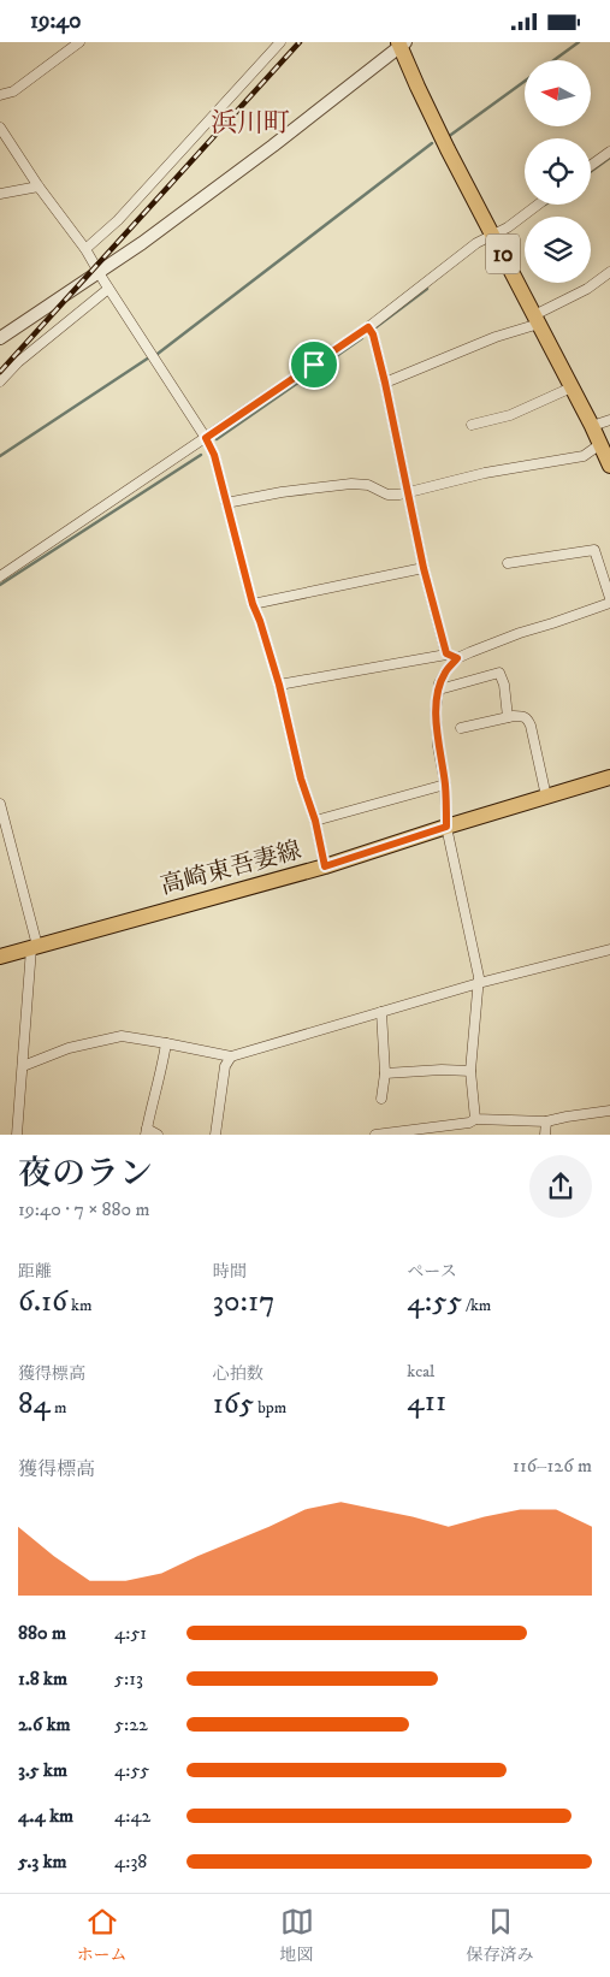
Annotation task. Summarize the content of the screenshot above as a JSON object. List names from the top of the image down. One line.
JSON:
{"streets":{"main road":["10","高崎東吾妻線"]},"districts":["浜川町"],"north":"left","page":{"status":"19:40","heading":["夜のラン","19:40 · 7 × 880 m"],"stats":[["距離","6.16 km"],["時間","30:17"],["ペース","4:55 /km"],["獲得標高","84 m"],["心拍数","165 bpm"],["kcal","411"]],"chart":["獲得標高","116–126 m"],"list":[{"name":"880 m","note":"4:51"},{"name":"1.8 km","note":"5:13"},{"name":"2.6 km","note":"5:22"},{"name":"3.5 km","note":"4:55"},{"name":"4.4 km","note":"4:42"},{"name":"5.3 km","note":"4:38"}],"tabs":["ホーム","地図","保存済み"]}}
